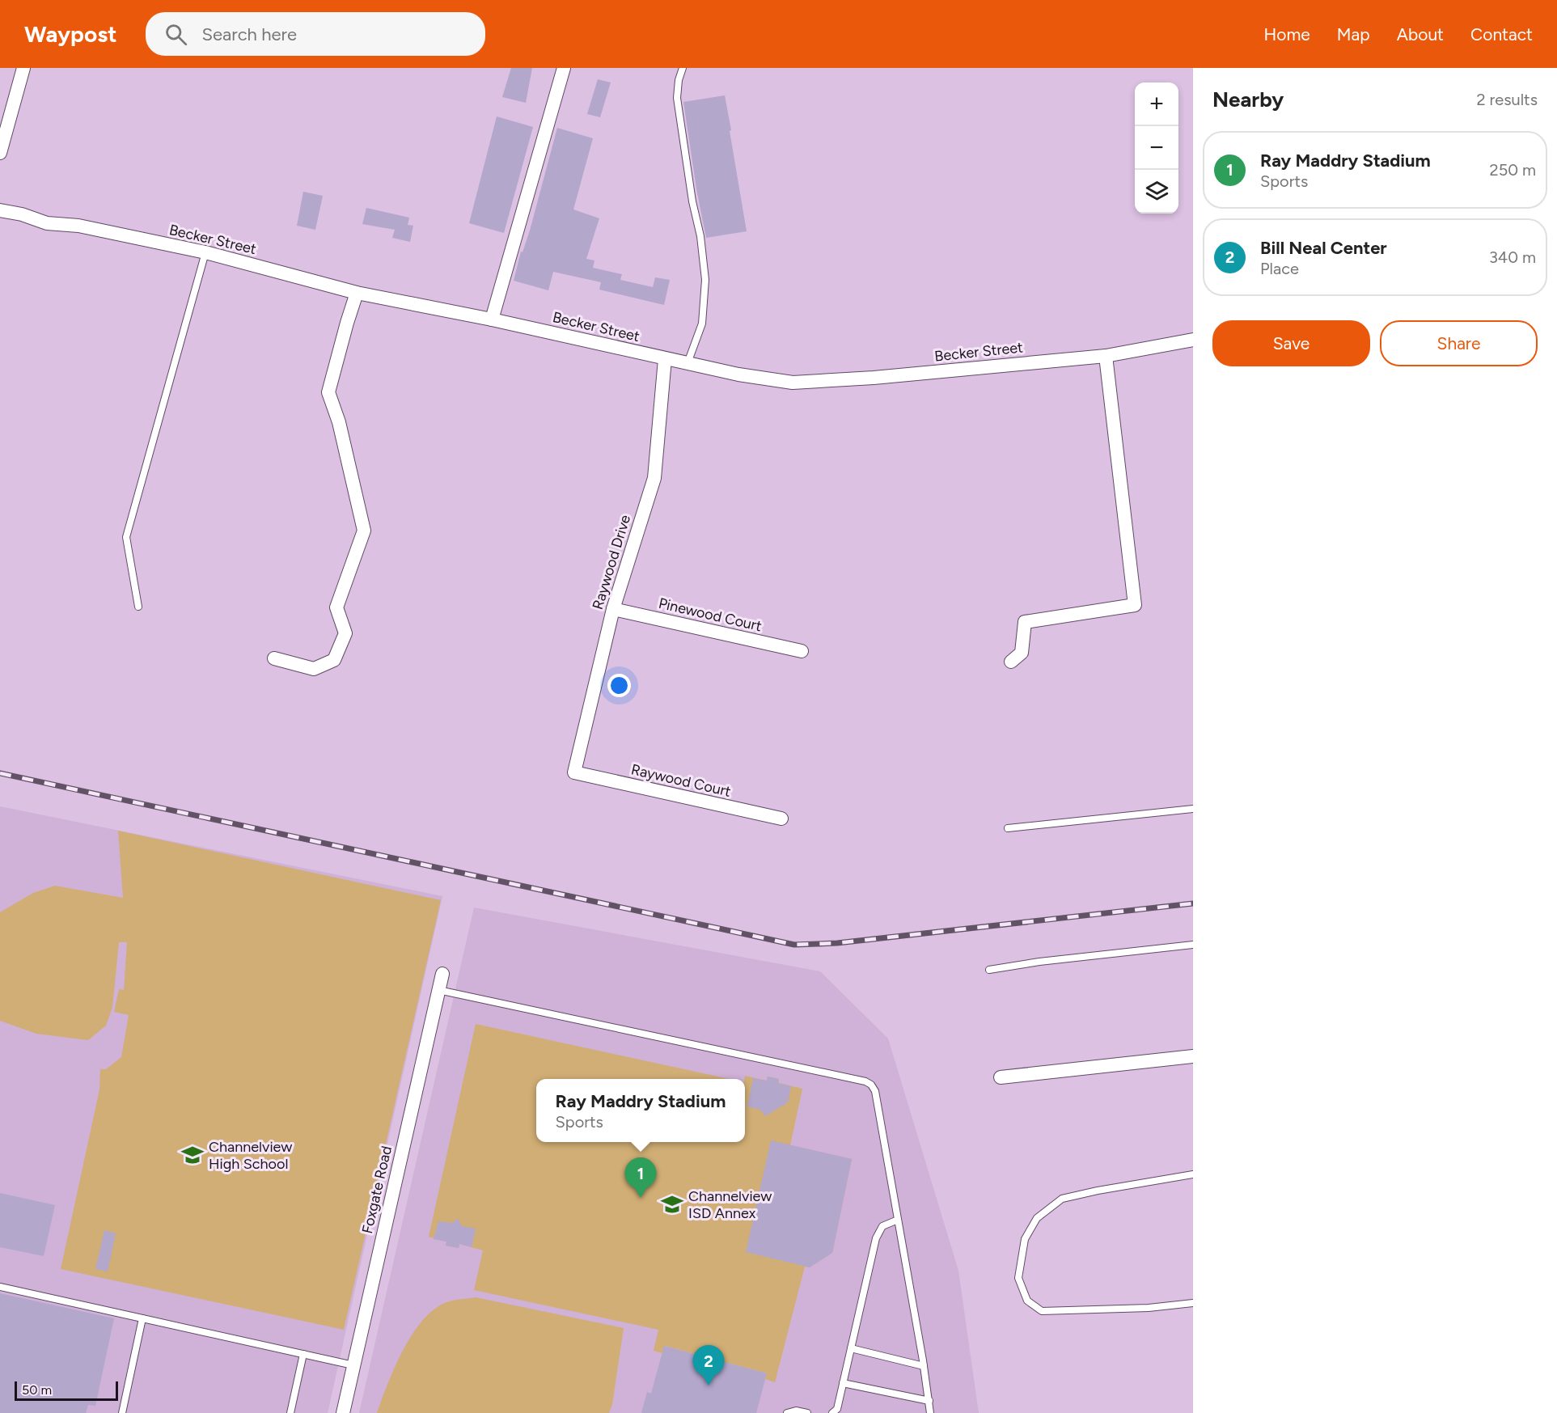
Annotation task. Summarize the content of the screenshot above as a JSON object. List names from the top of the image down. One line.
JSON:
{"streets":{"street":["Becker Street","Raywood Drive","Pinewood Court","Raywood Court","Foxgate Road"]},"crossings":[["Becker Street","Raywood Drive"],["Raywood Drive","Pinewood Court"],["Raywood Drive","Raywood Court"]],"places":{"school or university":["Channelview High School","Channelview ISD Annex"]},"scale_bar":"50 m","page":{"header":"Waypost","search":"Search here","nav":["Home","Map","About","Contact"],"heading":["Nearby","2 results"],"map_buttons":["+","−"],"list":[{"mark":"1","name":"Ray Maddry Stadium","note":"Sports","value":"250 m"},{"mark":"2","name":"Bill Neal Center","note":"Place","value":"340 m"}],"buttons":["Save","Share"],"popup":["Ray Maddry Stadium","Sports"],"pins":["1","2"],"scale":"50 m"}}
